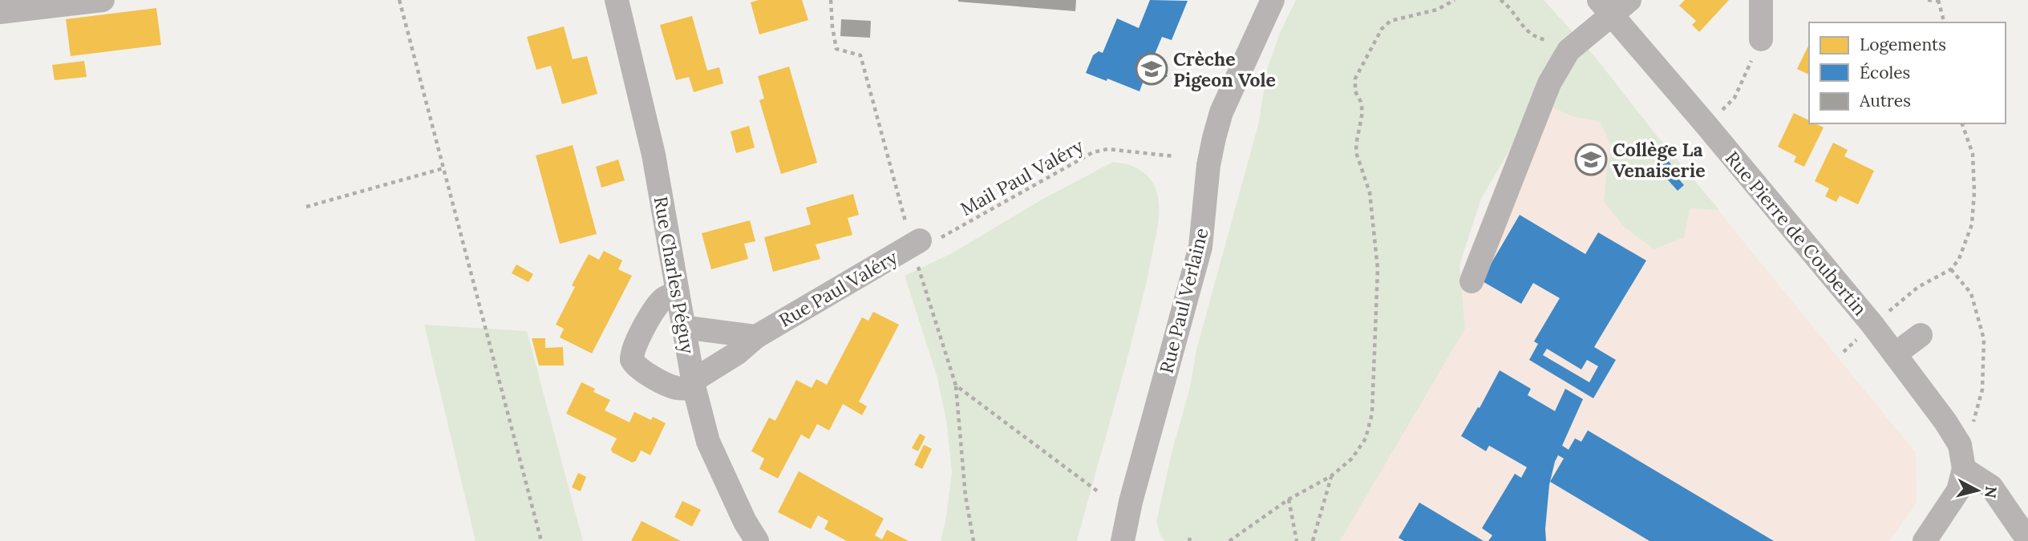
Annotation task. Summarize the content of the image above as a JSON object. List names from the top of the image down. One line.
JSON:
{"streets":{"street":["Rue Pierre de Coubertin","Rue Charles Péguy","Rue Paul Valéry","Rue Paul Verlaine"],"path":["Mail Paul Valéry"]},"crossings":[["Mail Paul Valéry","Rue Paul Valéry"],["Rue Charles Péguy","Rue Paul Valéry"]],"places":{"school or university":["Crèche Pigeon Vole","Collège La Venaiserie"]},"legend":["Logements","Écoles","Autres"],"north":"right"}
